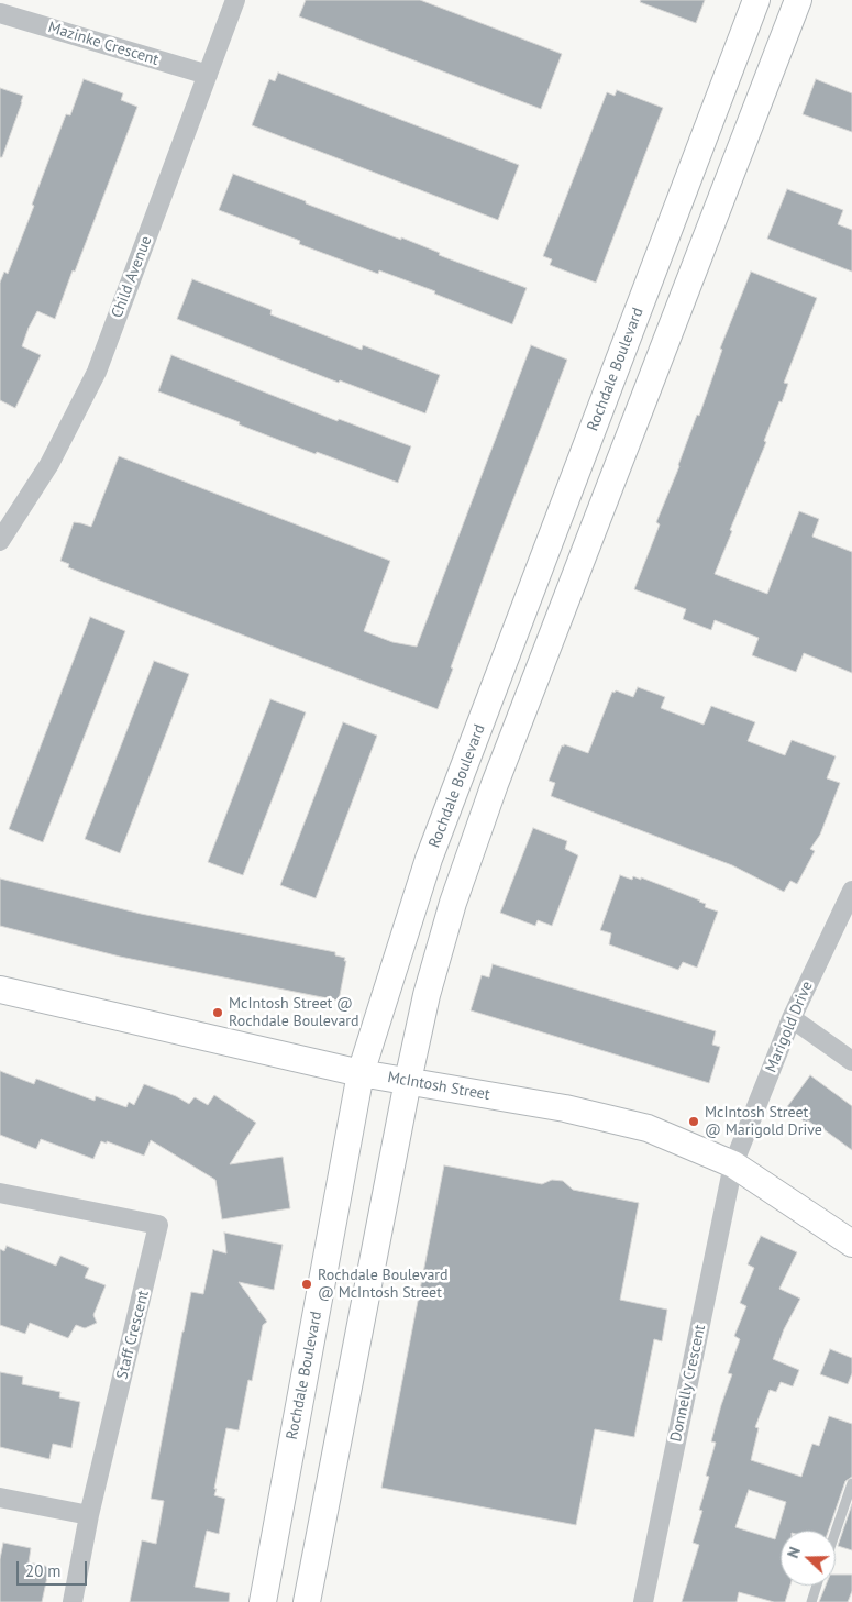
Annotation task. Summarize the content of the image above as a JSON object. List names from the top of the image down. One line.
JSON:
{"streets":{"main road":["Rochdale Boulevard","McIntosh Street"],"street":["Mazinke Crescent","Child Avenue","Marigold Drive","Staff Crescent","Donnelly Crescent"]},"crossings":[["Mazinke Crescent","Child Avenue"],["Rochdale Boulevard","McIntosh Street"],["Marigold Drive","McIntosh Street"],["Marigold Drive","Donnelly Crescent"],["McIntosh Street","Donnelly Crescent"]],"places":["McIntosh Street @ Rochdale Boulevard","McIntosh Street @ Marigold Drive","Rochdale Boulevard @ McIntosh Street"],"scale_bar":"20 m","north":"left"}
